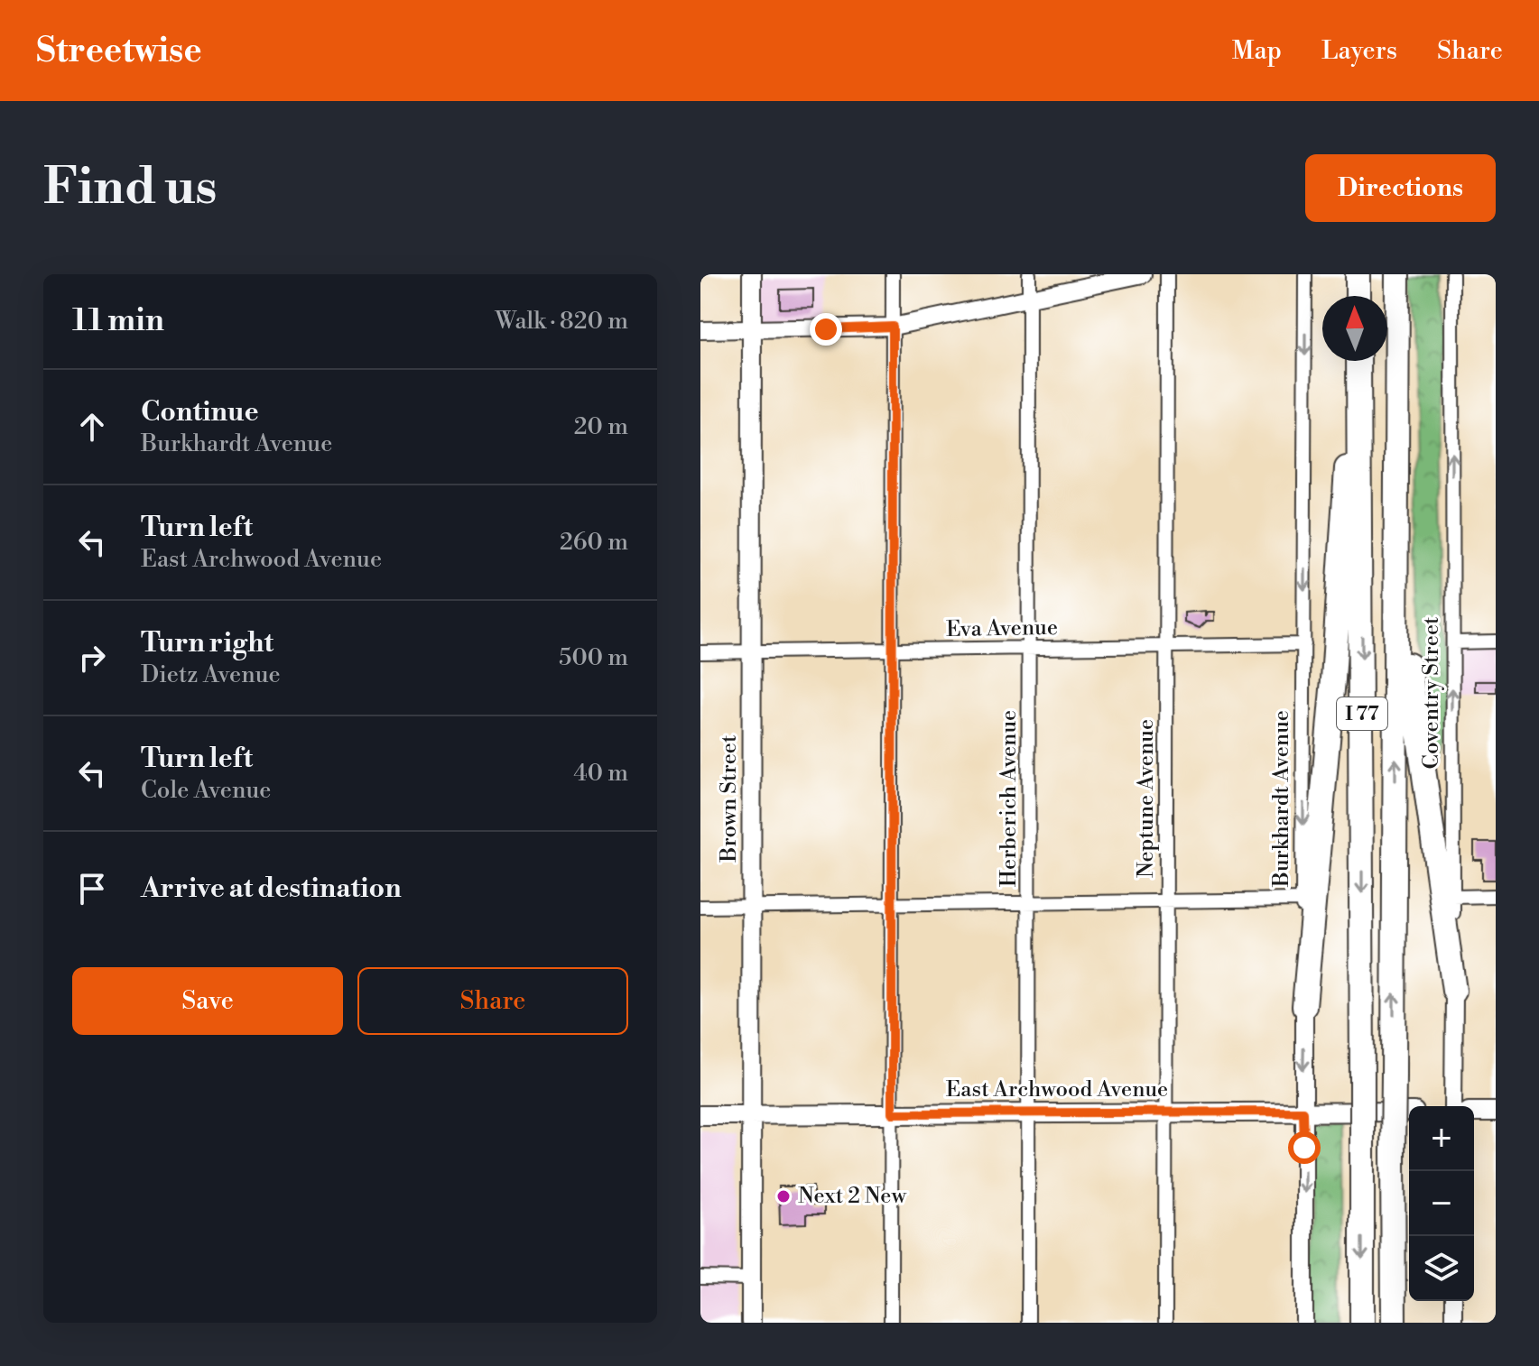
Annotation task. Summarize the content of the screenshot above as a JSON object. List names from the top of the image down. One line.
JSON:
{"streets":{"highway":["I 77"],"main road":["Brown Street","East Archwood Avenue"],"street":["Eva Avenue","Coventry Street","Herberich Avenue","Neptune Avenue","Burkhardt Avenue"]},"crossings":[["Eva Avenue","Brown Street"],["Eva Avenue","Herberich Avenue"],["Eva Avenue","Neptune Avenue"],["Eva Avenue","Burkhardt Avenue"],["Brown Street","East Archwood Avenue"],["Herberich Avenue","East Archwood Avenue"],["Neptune Avenue","East Archwood Avenue"],["Burkhardt Avenue","East Archwood Avenue"]],"one_way":["Coventry Street","Burkhardt Avenue"],"places":["Next 2 New"],"north":"top","page":{"header":"Streetwise","nav":["Map","Layers","Share"],"buttons":["Directions",["Save","Share"]],"title":"Find us","heading":["11 min","Walk · 820 m"],"list":[["Continue","Burkhardt Avenue","20 m"],["Turn left","East Archwood Avenue","260 m"],["Turn right","Dietz Avenue","500 m"],["Turn left","Cole Avenue","40 m"],"Arrive at destination"],"map_buttons":["+","−"]}}
